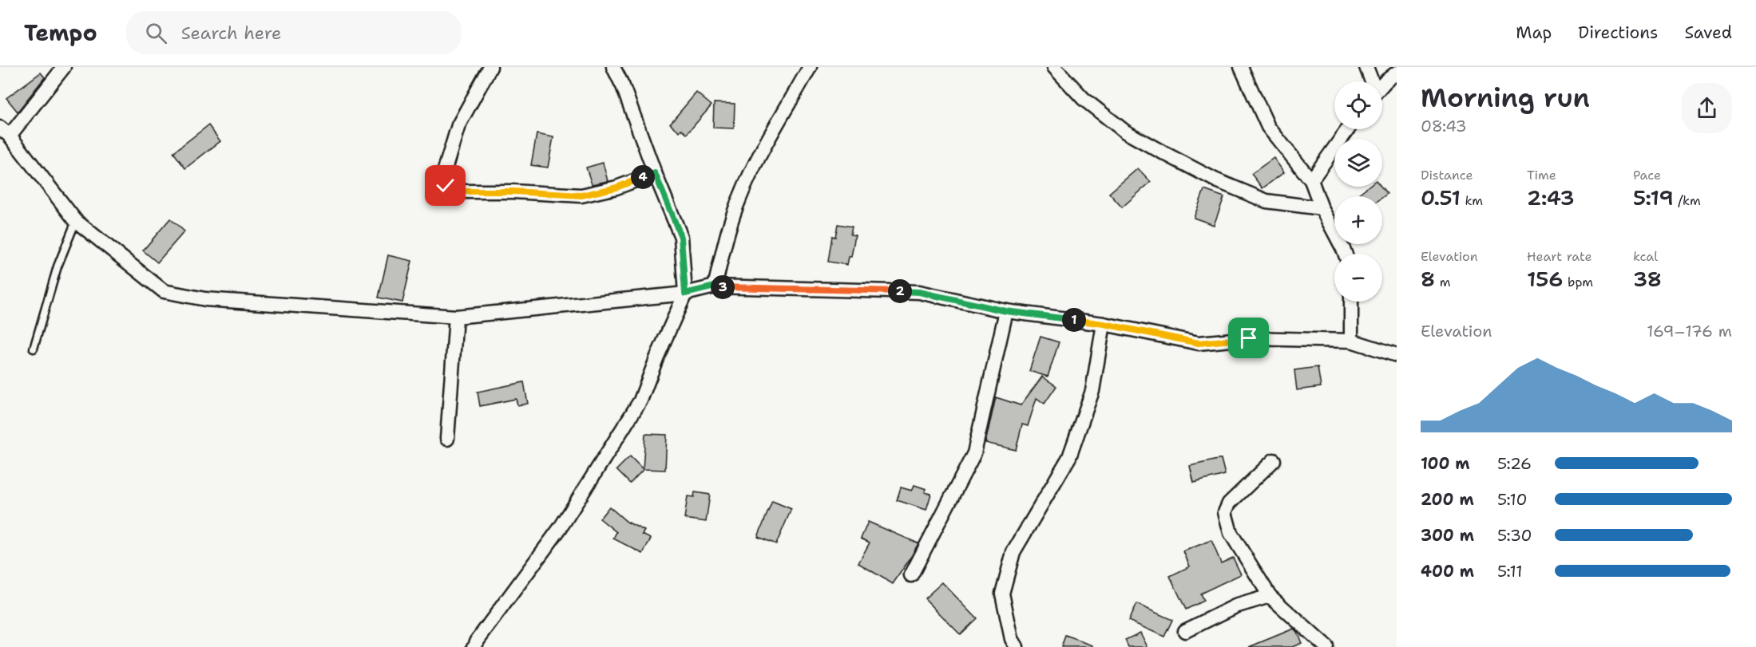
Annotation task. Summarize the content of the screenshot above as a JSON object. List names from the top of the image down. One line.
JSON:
{"page":{"header":"Tempo","search":"Search here","nav":["Map","Directions","Saved"],"heading":["Morning run","08:43"],"map_buttons":["+","−"],"stats":[["Distance","0.51 km"],["Time","2:43"],["Pace","5:19 /km"],["Elevation","8 m"],["Heart rate","156 bpm"],["kcal","38"]],"pins":["4","3","2","1"],"chart":["Elevation","169–176 m"],"list":[{"name":"100 m","note":"5:26"},{"name":"200 m","note":"5:10"},{"name":"300 m","note":"5:30"},{"name":"400 m","note":"5:11"}]}}
